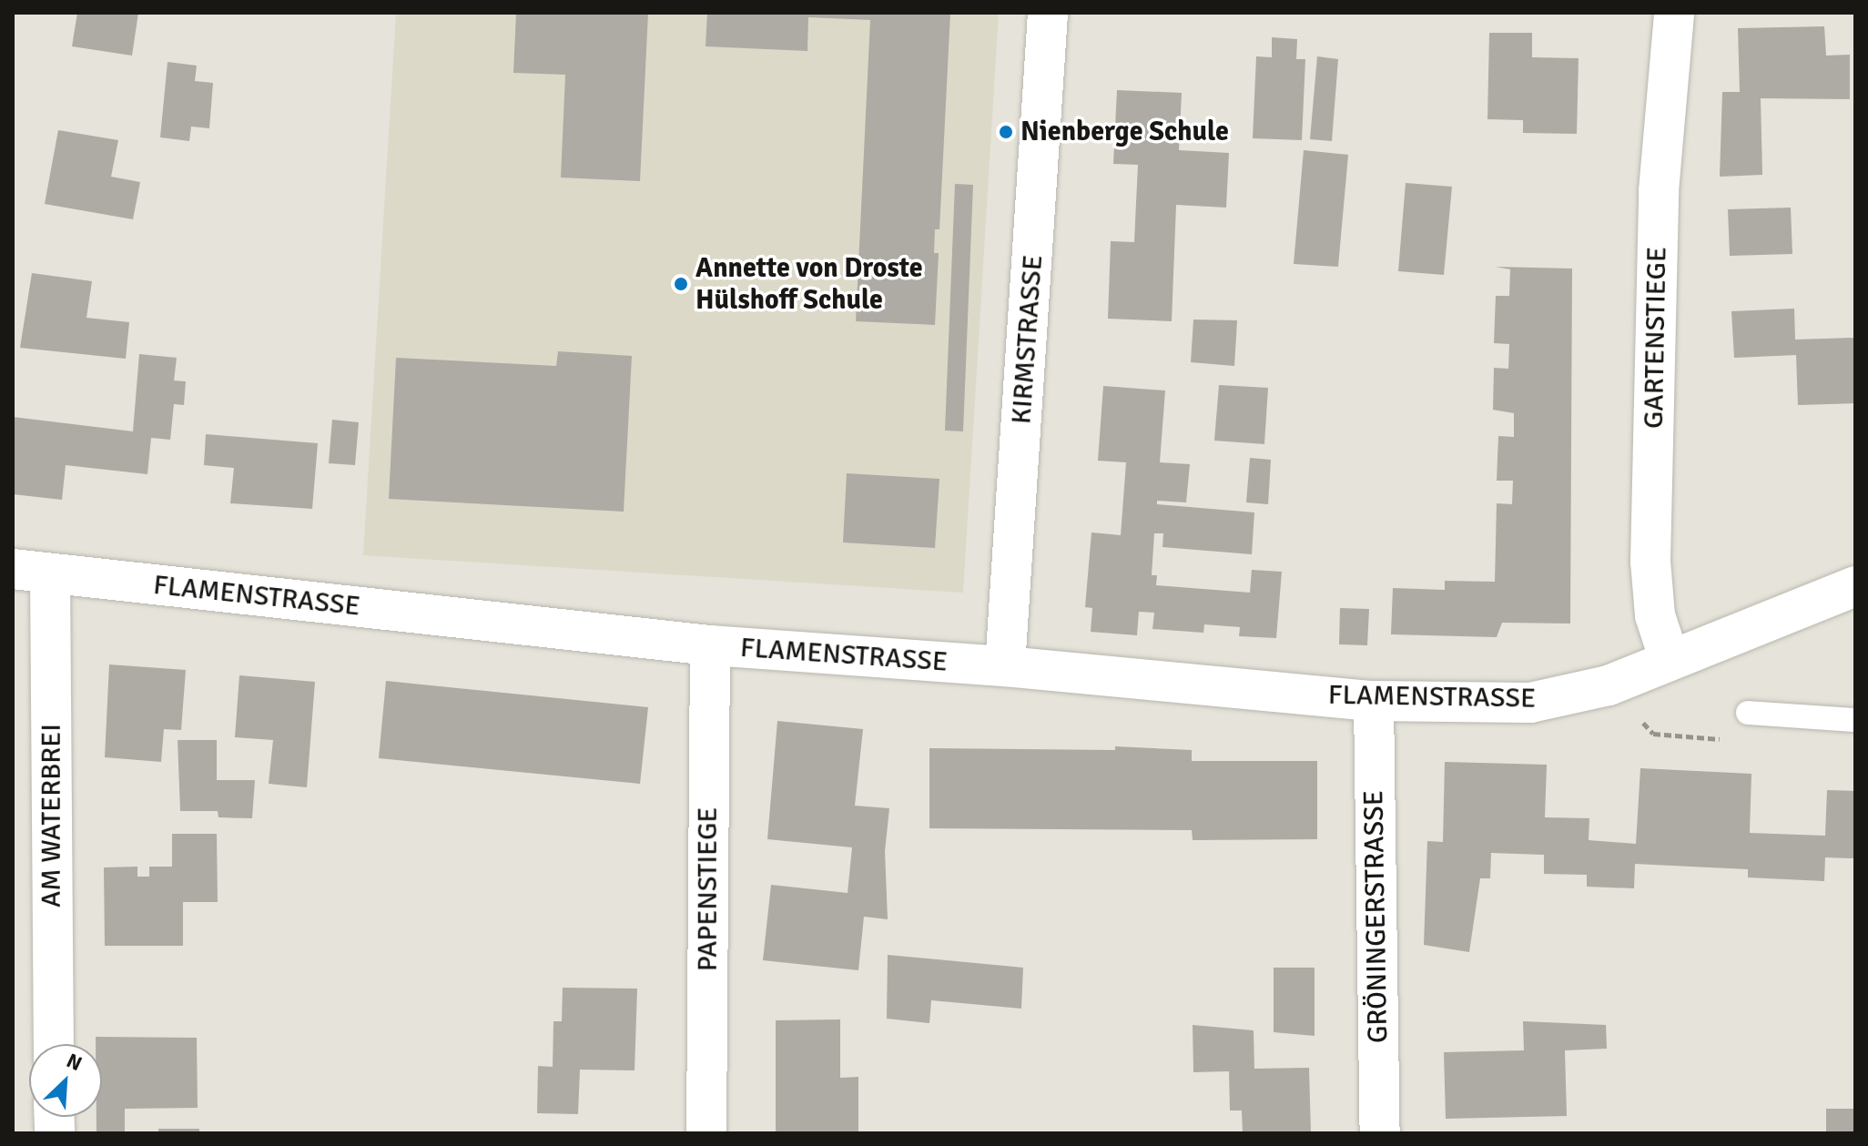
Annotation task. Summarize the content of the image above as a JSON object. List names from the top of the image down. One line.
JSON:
{"streets":{"street":["GARTENSTIEGE","KIRMSTRASSE","FLAMENSTRASSE","AM WATERBREI","PAPENSTIEGE","GRÖNINGERSTRASSE"]},"crossings":[["GARTENSTIEGE","FLAMENSTRASSE"],["KIRMSTRASSE","FLAMENSTRASSE"],["FLAMENSTRASSE","AM WATERBREI"],["FLAMENSTRASSE","PAPENSTIEGE"],["FLAMENSTRASSE","GRÖNINGERSTRASSE"]],"places":["Nienberge Schule","Annette von Droste Hülshoff Schule"],"north":"top right"}
